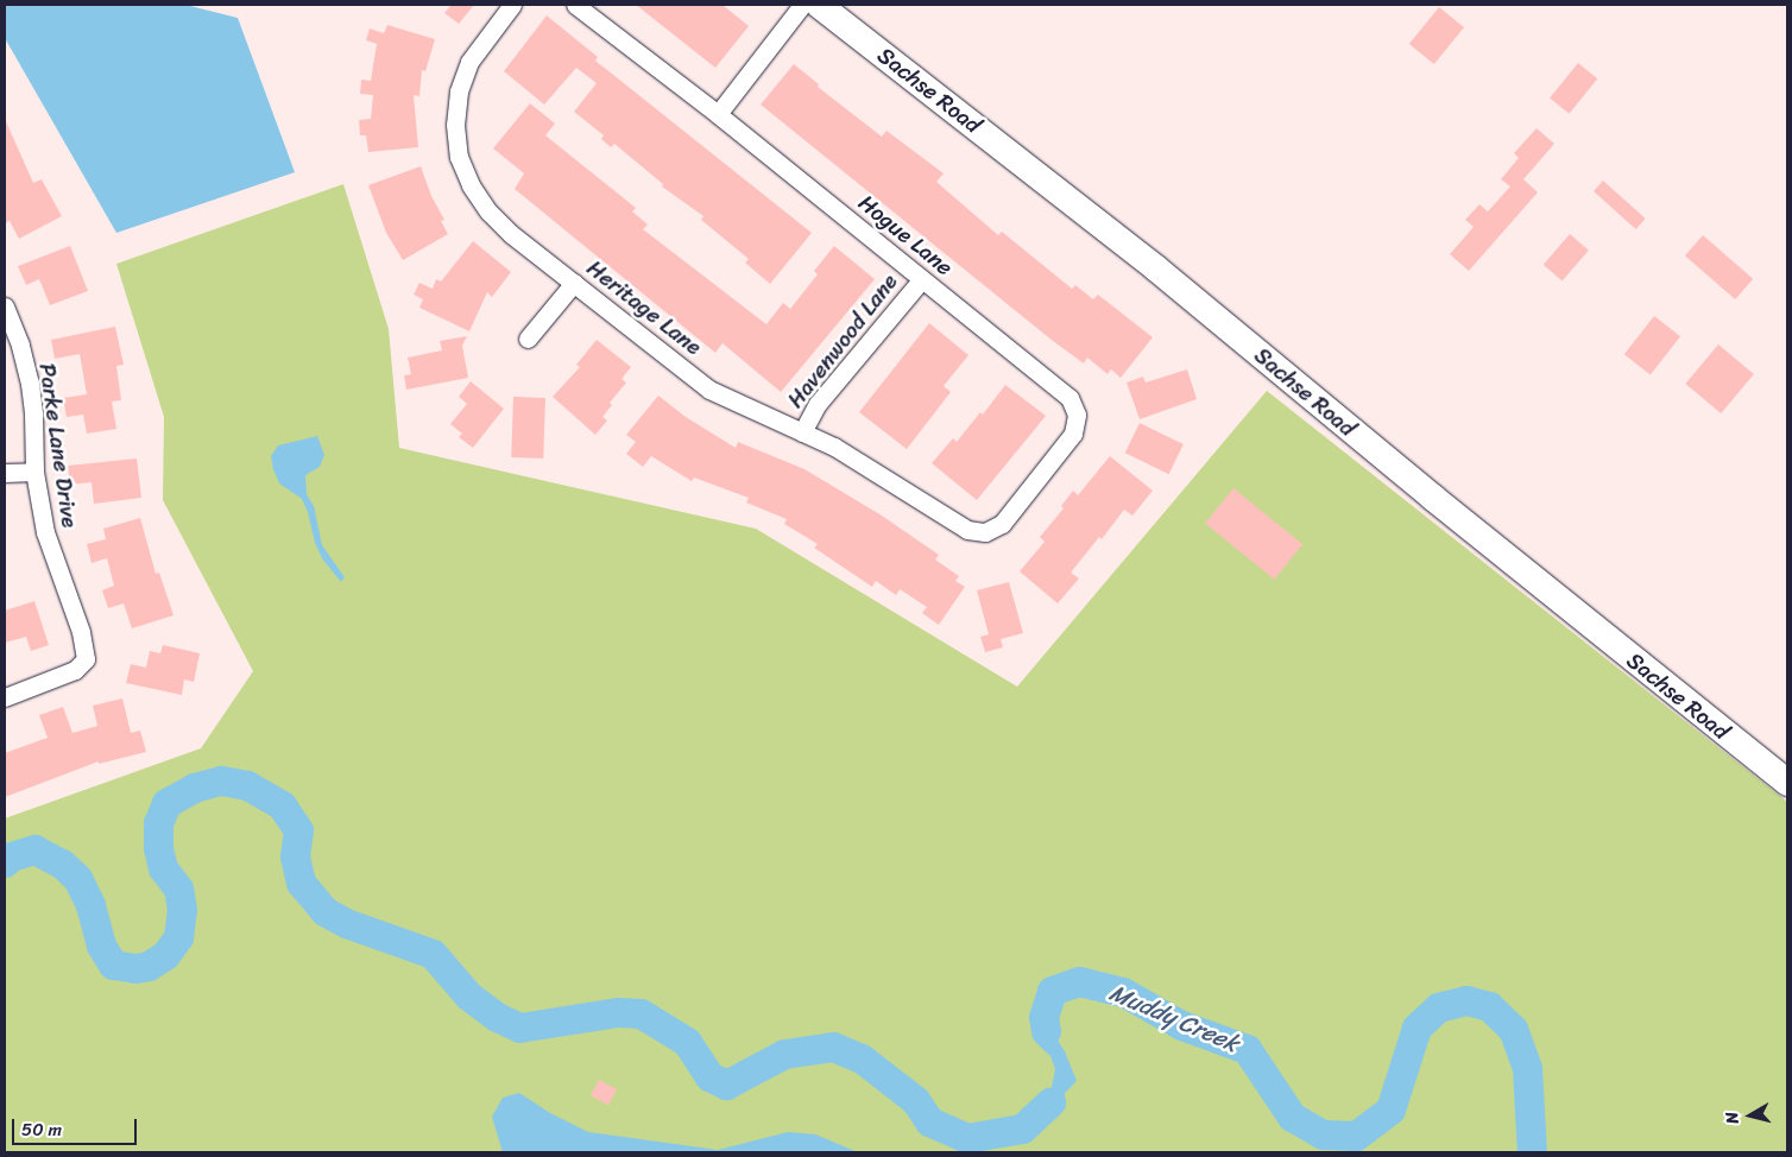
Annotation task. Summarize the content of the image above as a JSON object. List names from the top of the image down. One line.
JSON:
{"streets":{"main road":["Sachse Road"],"street":["Hogue Lane","Heritage Lane","Havenwood Lane","Parke Lane Drive"]},"crossings":[["Hogue Lane","Heritage Lane"],["Hogue Lane","Havenwood Lane"],["Heritage Lane","Havenwood Lane"]],"water":["Muddy Creek"],"scale_bar":"50 m","north":"left"}
